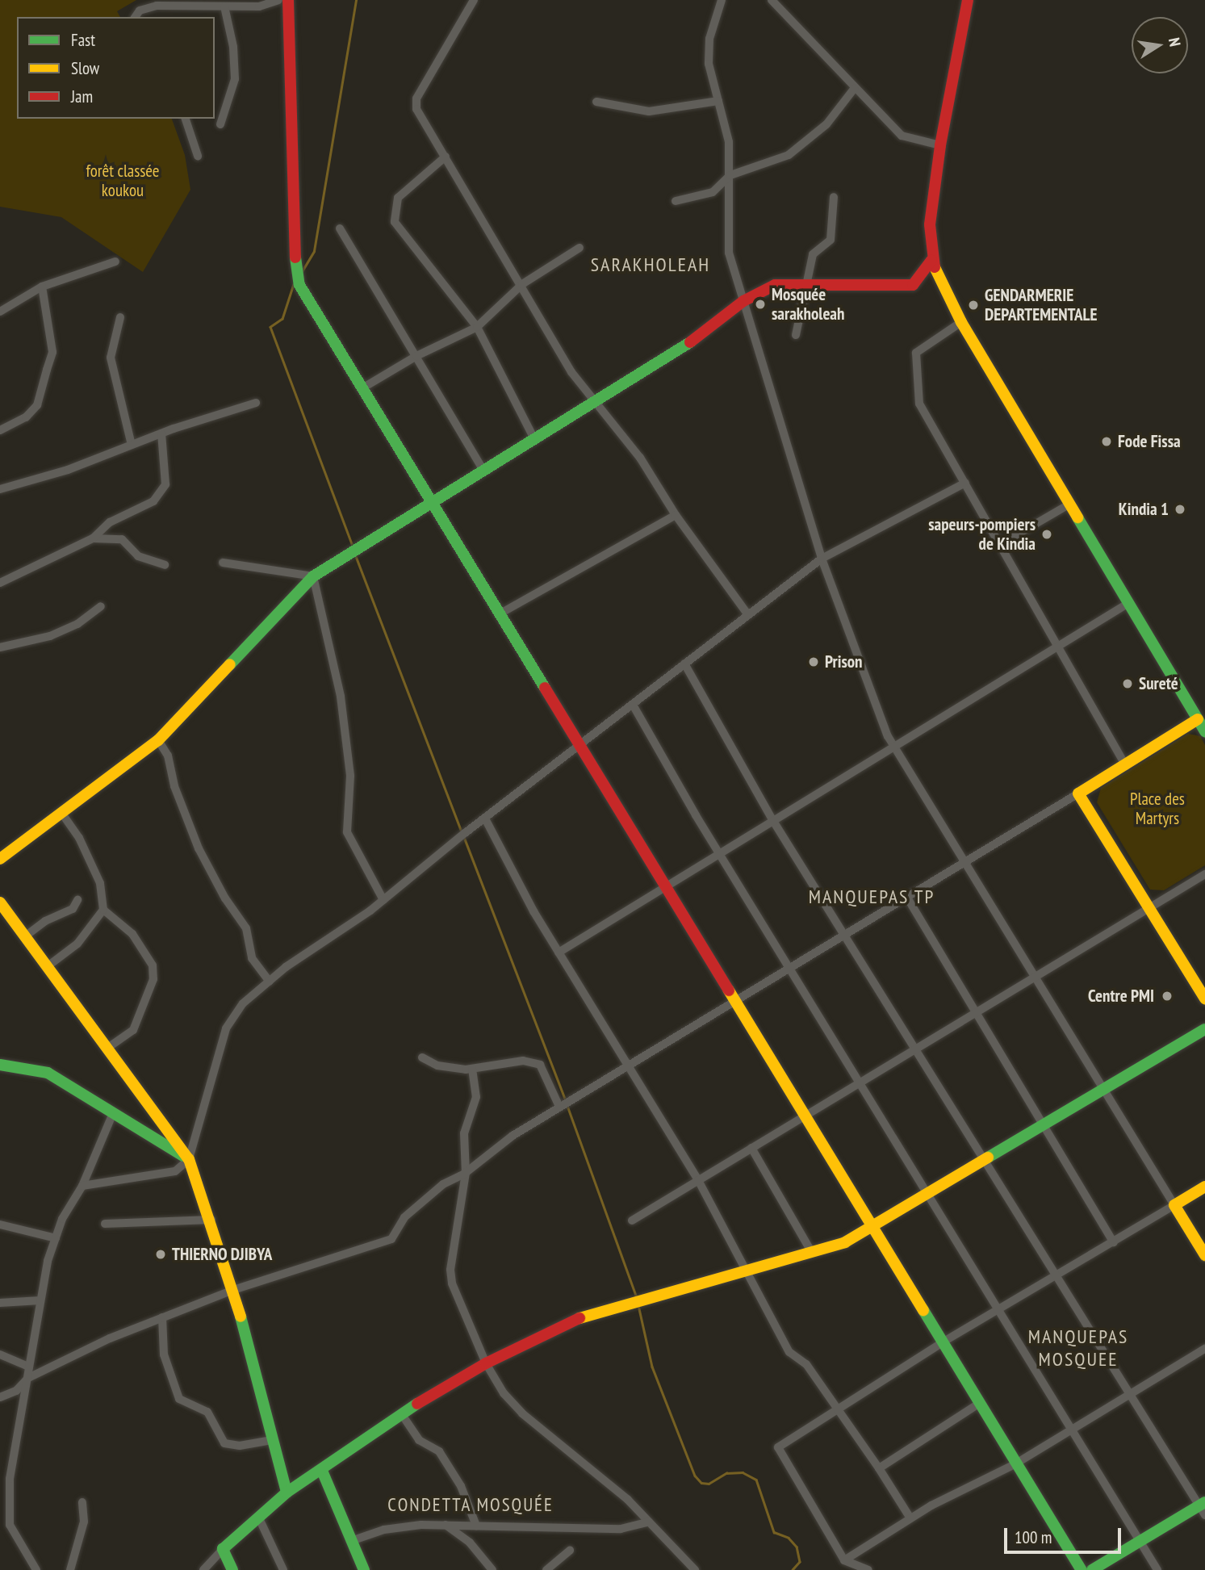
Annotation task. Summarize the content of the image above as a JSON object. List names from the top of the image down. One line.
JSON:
{"districts":["SARAKHOLEAH","MANQUEPAS TP","MANQUEPAS MOSQUEE","СONDETTA MOSQUÉE"],"parks":["forêt classée koukou","Place des Martyrs"],"places":["Mosquée sarakholeah","GENDARMERIE DEPARTEMENTALE","Fode Fissa","Kindia 1","sapeurs-pompiers de Kindia","Prison","Sureté","Centre PMI","THIERNO DJIBYA"],"legend":["Fast","Slow","Jam"],"scale_bar":"100 m","north":"right"}
